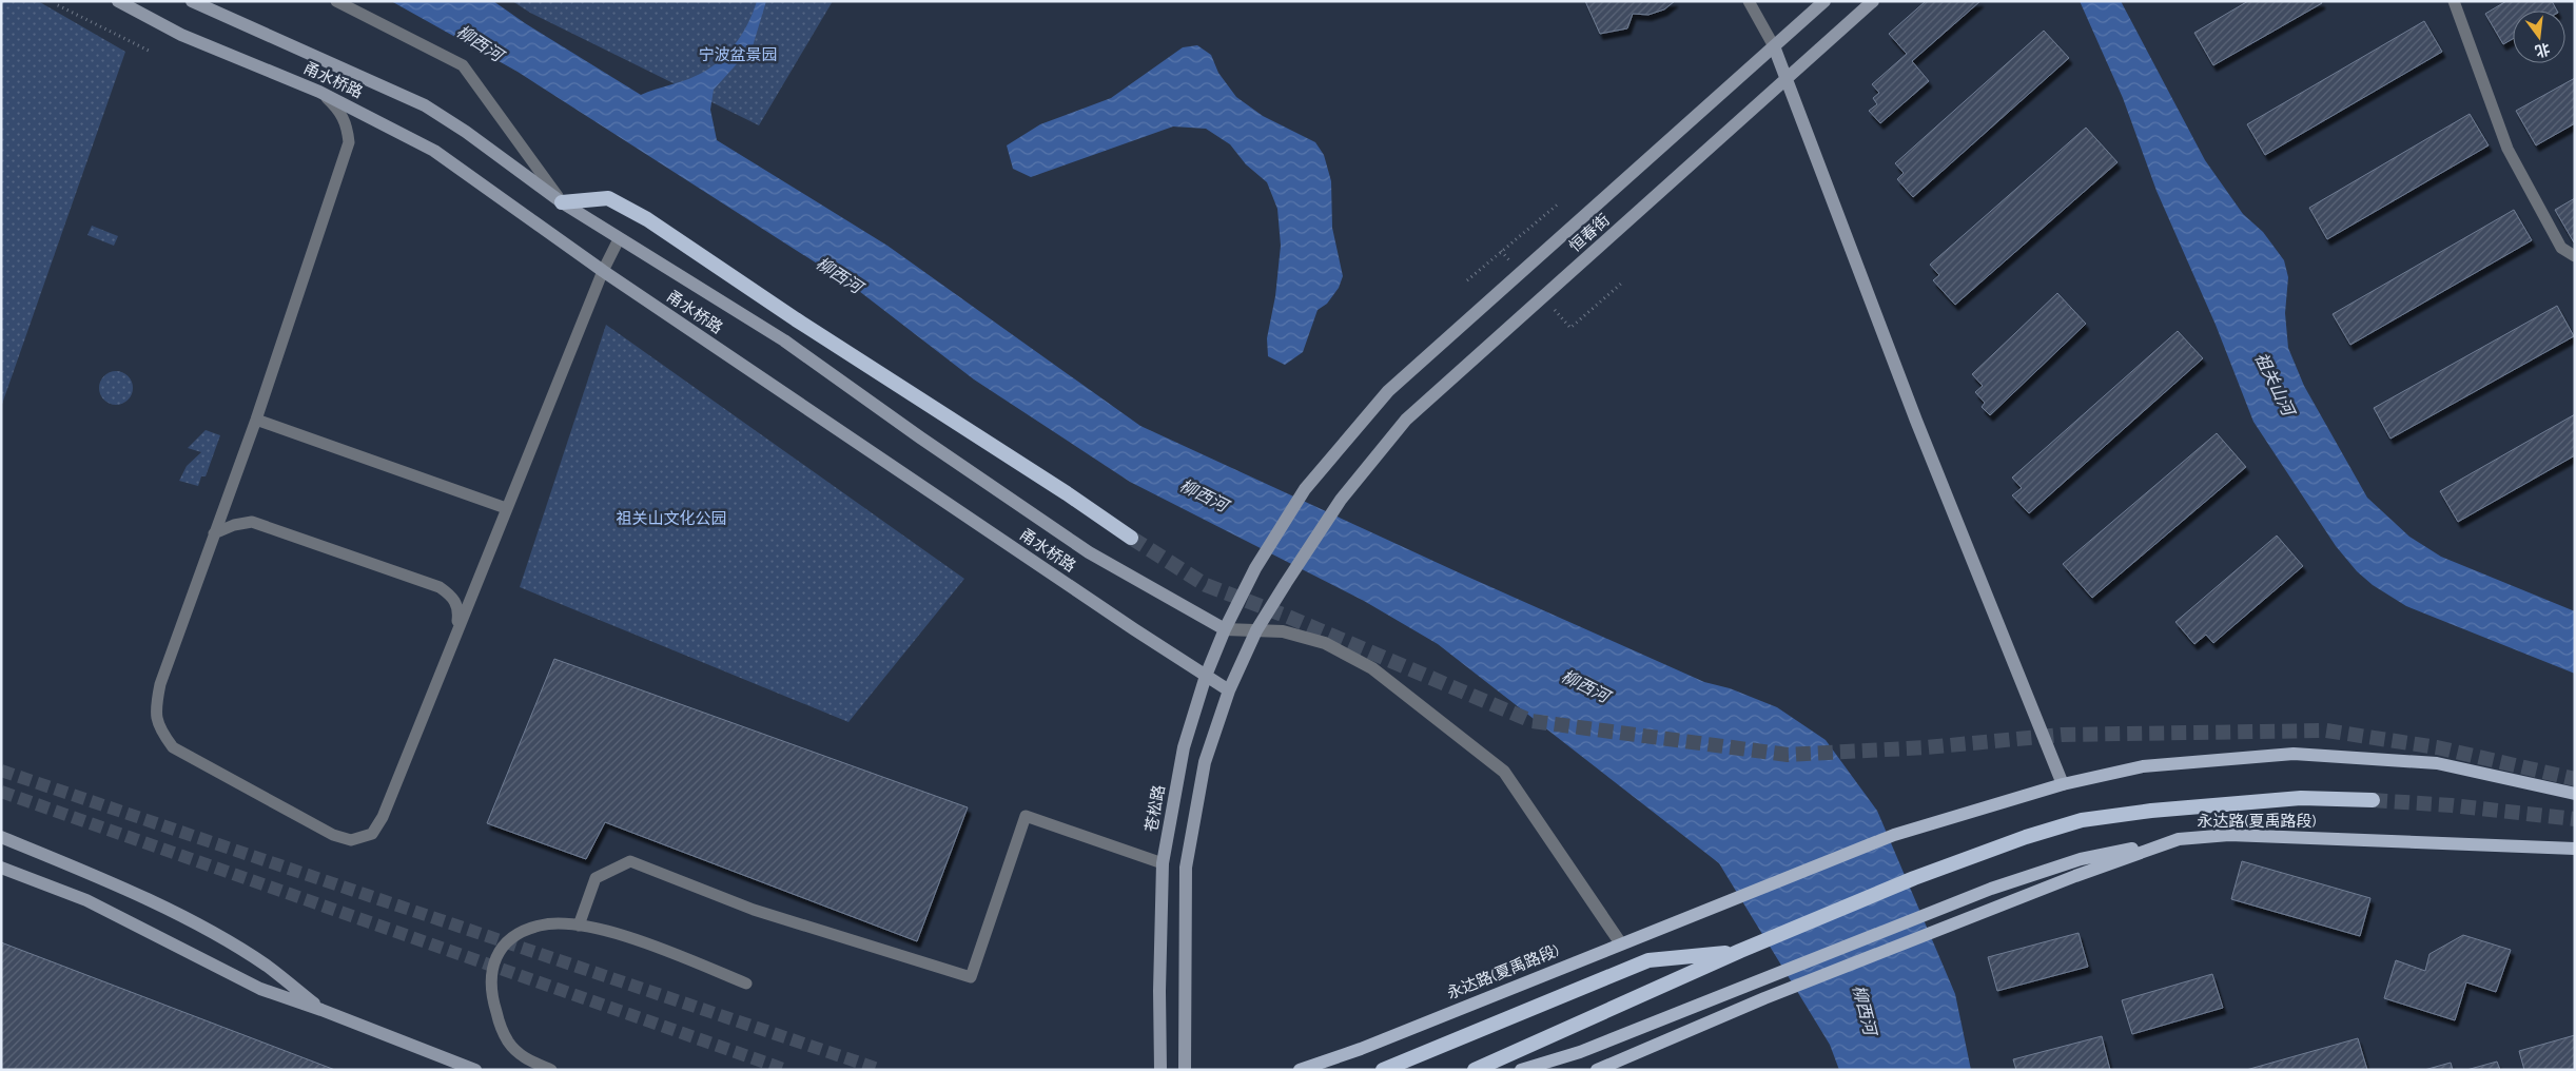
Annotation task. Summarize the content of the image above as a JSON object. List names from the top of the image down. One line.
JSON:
{"streets":{"main road":["甬水桥路","恒春街","苍松路","永达路(夏禹路段)"]},"crossings":[["甬水桥路","苍松路"],["恒春街","苍松路"]],"water":["柳西河","祖关山河"],"parks":["宁波盆景园","祖关山文化公园"],"north":"bottom"}
